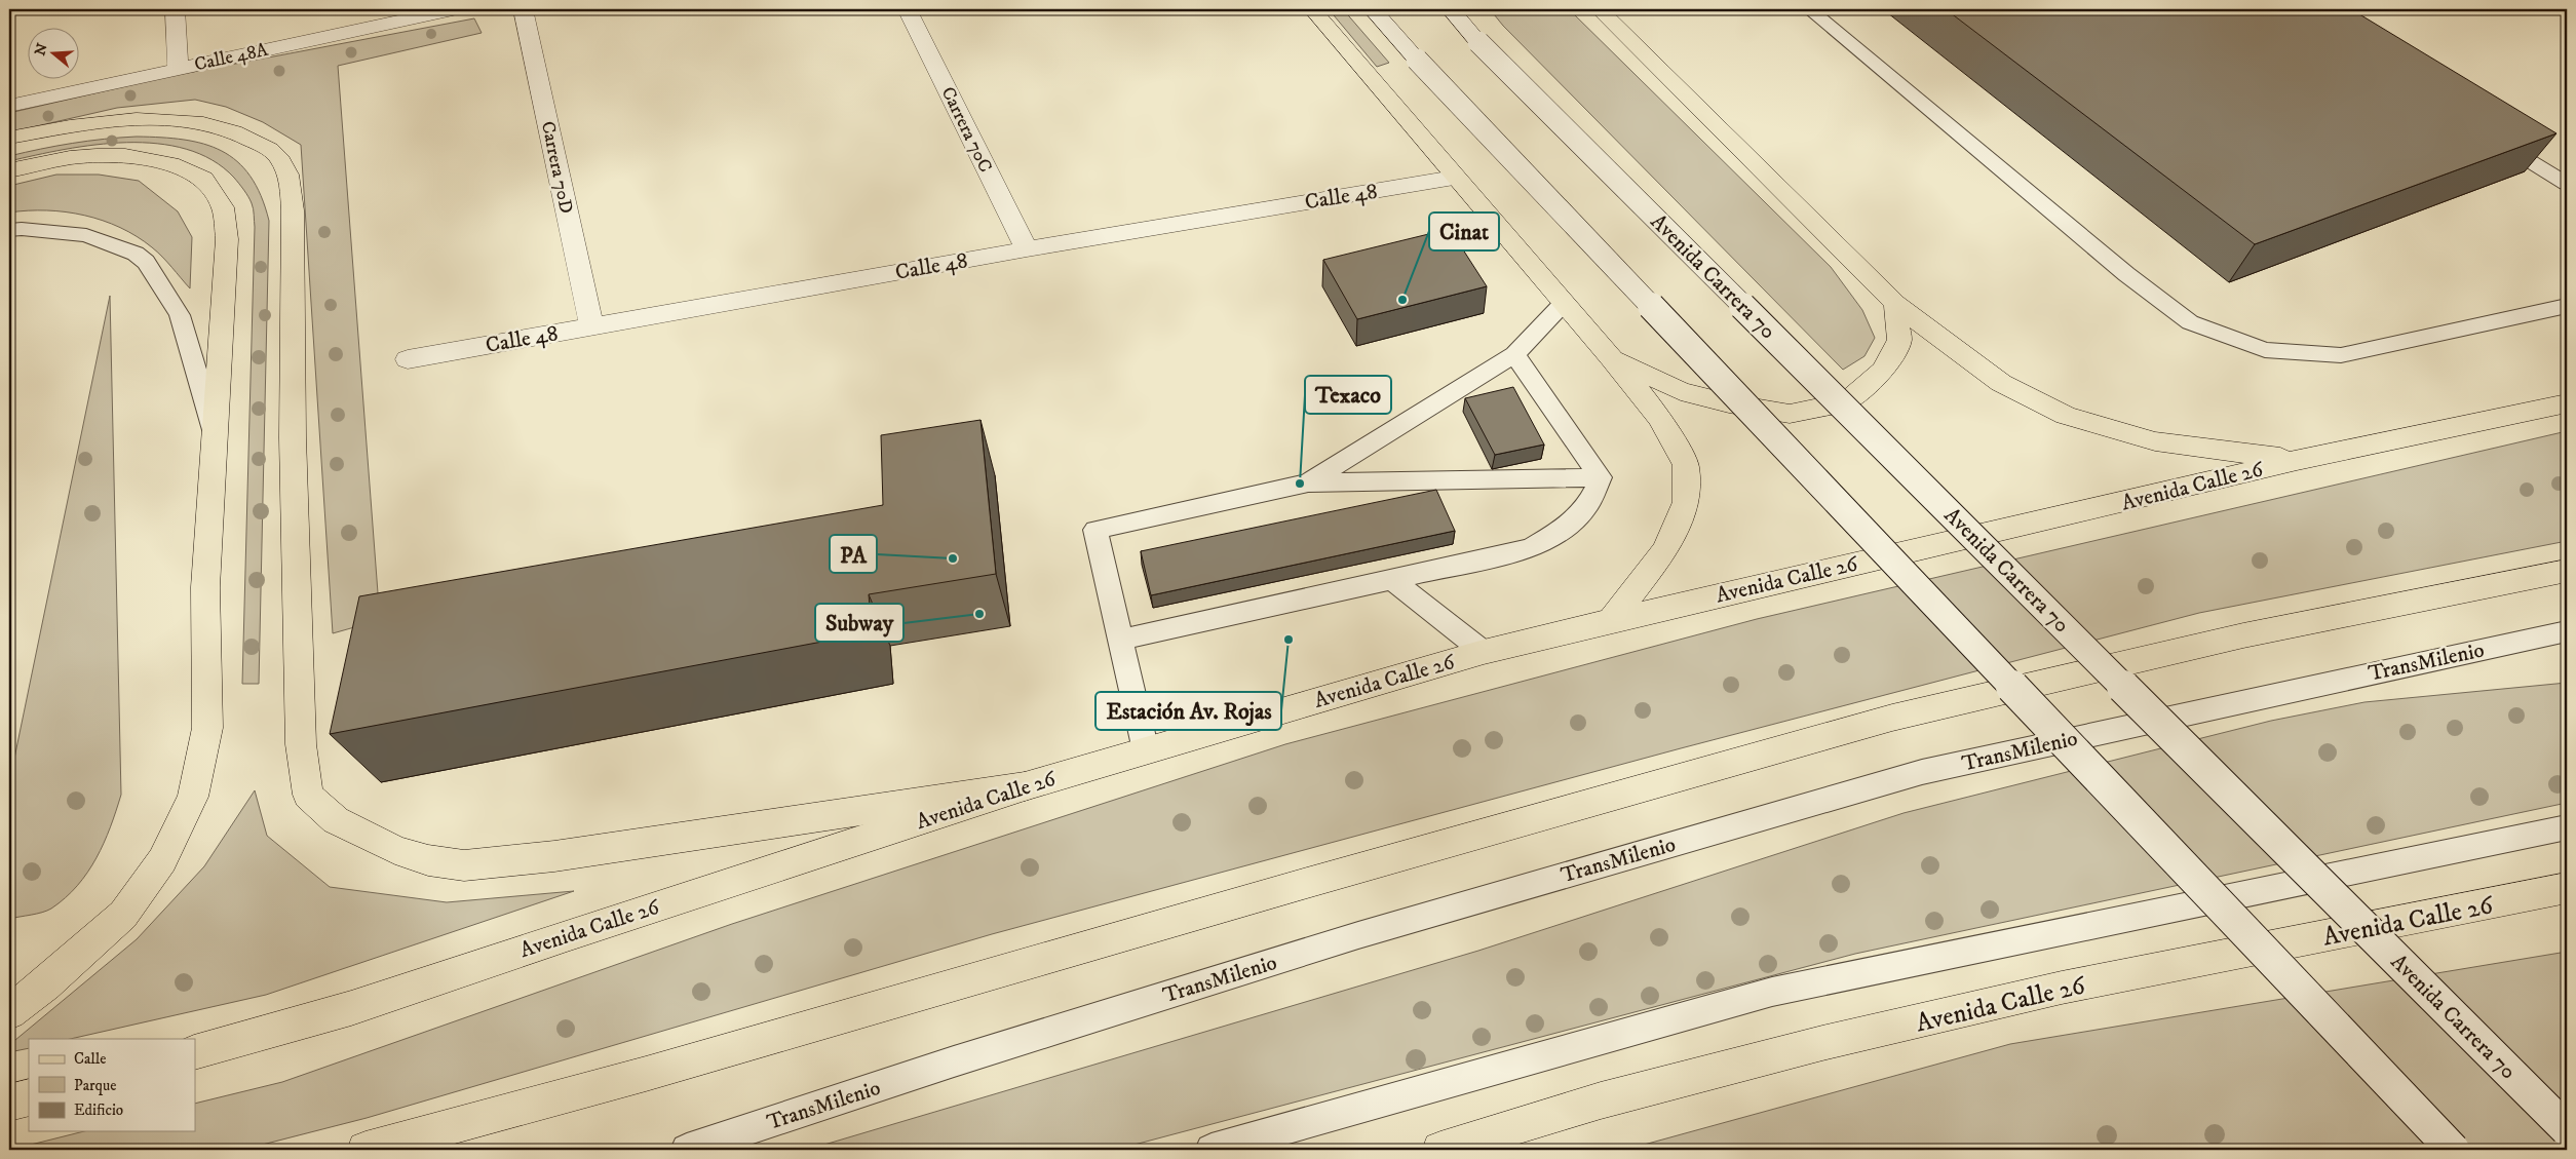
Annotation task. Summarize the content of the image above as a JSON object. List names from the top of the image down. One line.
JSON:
{"streets":{"main road":["Calle 48A","Carrera 70C","Carrera 70D","Calle 48","Avenida Carrera 70","Avenida Calle 26"],"lane":["TransMilenio"]},"crossings":[["Carrera 70C","Calle 48"],["Carrera 70D","Calle 48"]],"places":["Cinat","Texaco","PA","Subway","Estación Av. Rojas"],"legend":["Calle","Parque","Edificio"],"north":"left"}
